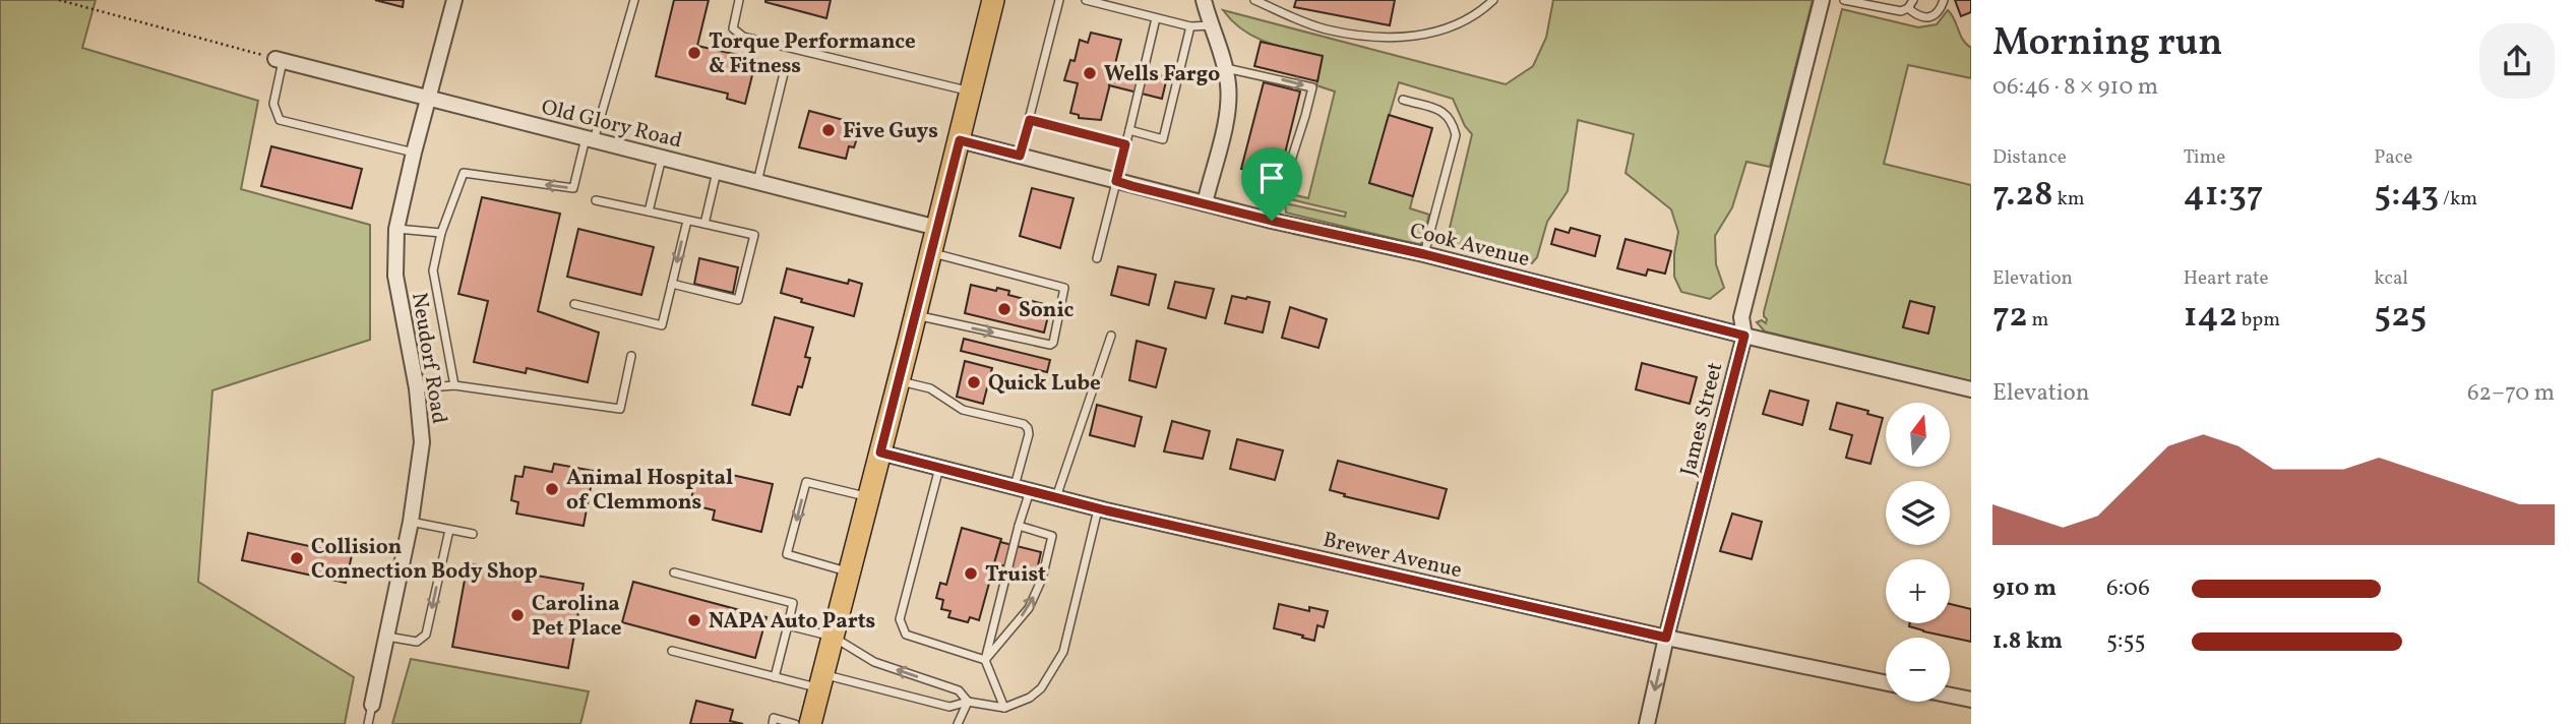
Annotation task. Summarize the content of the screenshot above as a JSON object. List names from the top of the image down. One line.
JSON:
{"streets":{"street":["Old Glory Road","Cook Avenue","Neudorf Road","James Street","Brewer Avenue"]},"crossings":[["Old Glory Road","Neudorf Road"],["Cook Avenue","James Street"],["James Street","Brewer Avenue"]],"places":["Torque Performance & Fitness","Wells Fargo","Five Guys","Sonic","Quick Lube","Animal Hospital of Clemmons","Collision Connection Body Shop","Truist","Carolina Pet Place","NAPA Auto Parts"],"north":"top","page":{"heading":["Morning run","06:46 · 8 × 910 m"],"stats":[["Distance","7.28 km"],["Time","41:37"],["Pace","5:43 /km"],["Elevation","72 m"],["Heart rate","142 bpm"],["kcal","525"]],"chart":["Elevation","62–70 m"],"map_buttons":["+","−"],"list":[{"name":"910 m","note":"6:06"},{"name":"1.8 km","note":"5:55"}]}}
